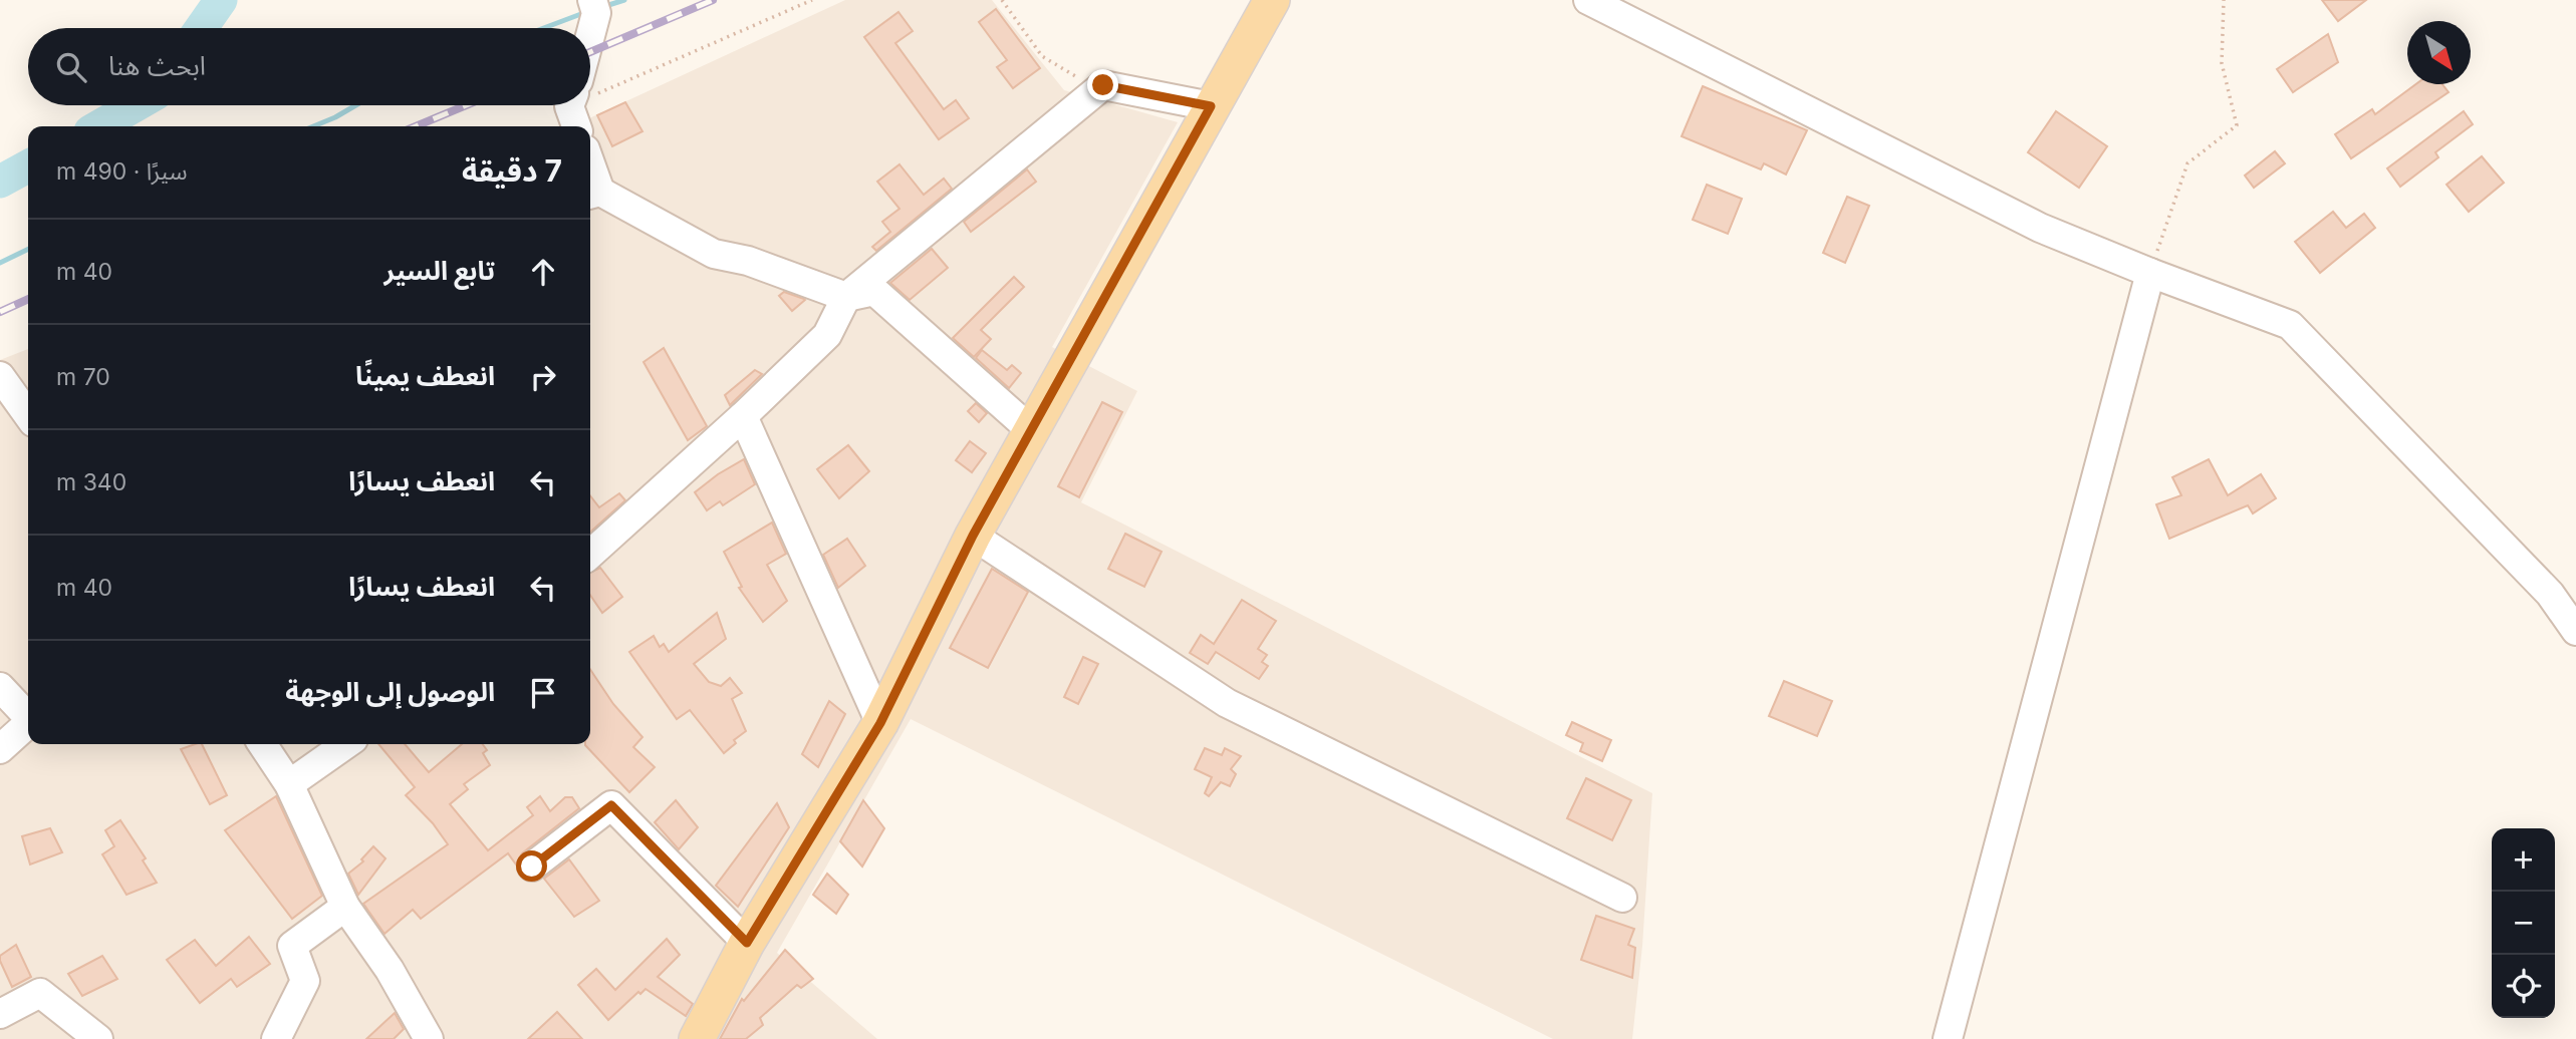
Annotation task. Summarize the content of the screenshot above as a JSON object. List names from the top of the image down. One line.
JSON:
{"north":"bottom right","page":{"search":"ابحث هنا","heading":["7 دقيقة","سيرًا · 490 m"],"list":[["تابع السير","40 m"],["انعطف يمينًا","70 m"],["انعطف يسارًا","340 m"],["انعطف يسارًا","40 m"],"الوصول إلى الوجهة"],"map_buttons":["+","−"]}}
